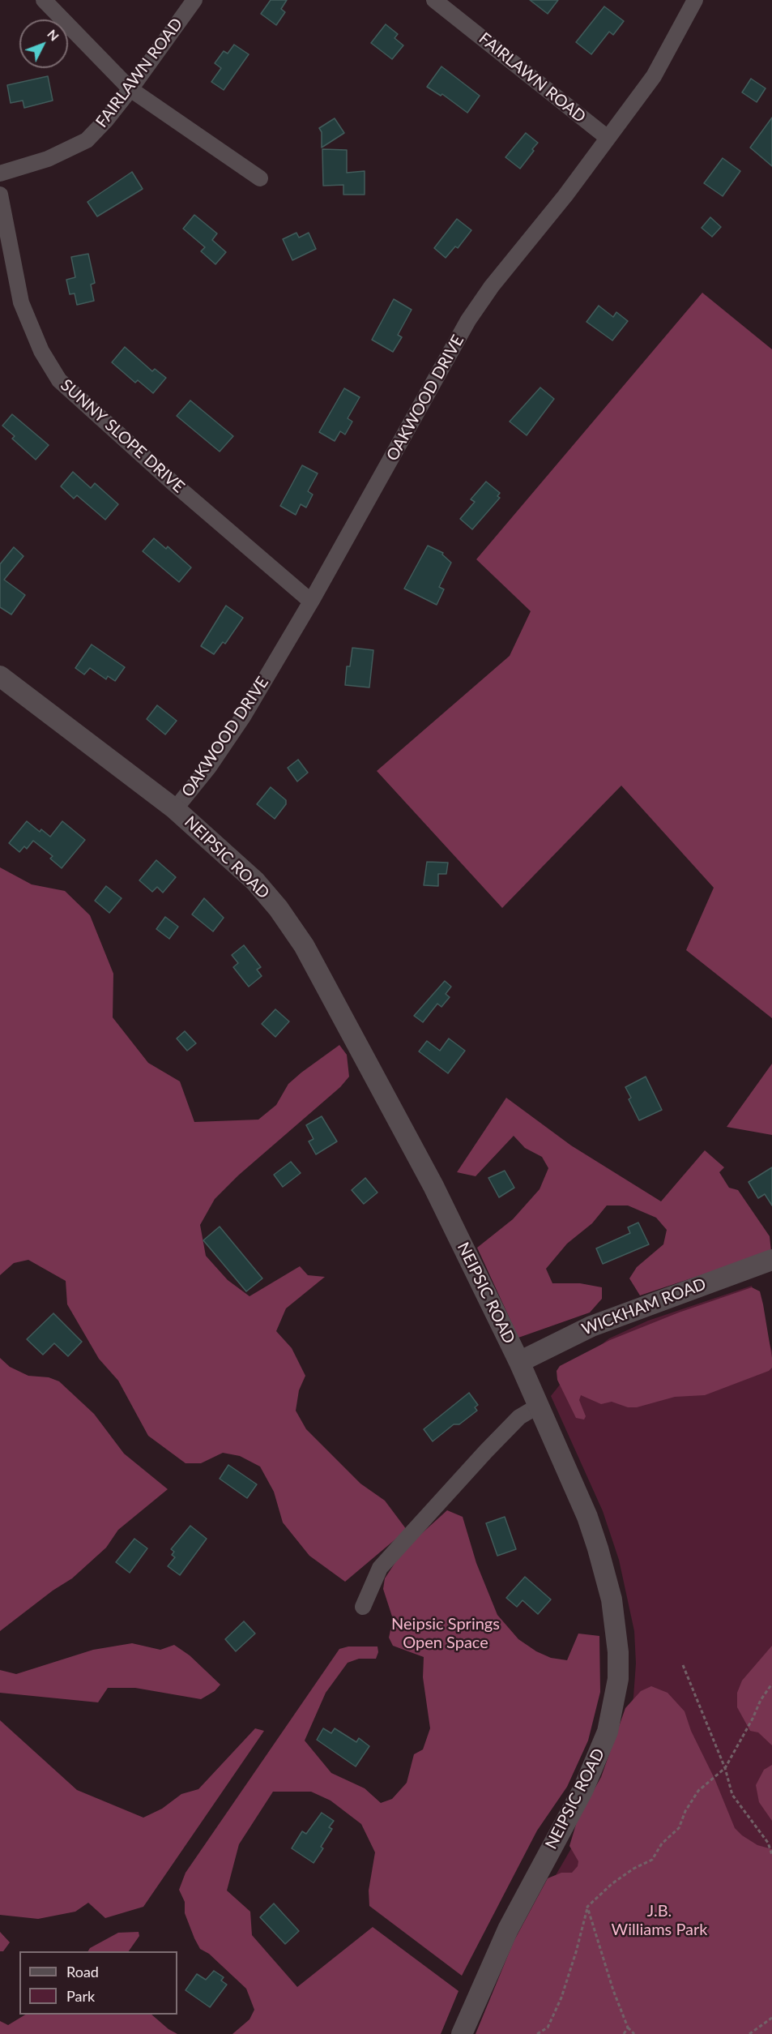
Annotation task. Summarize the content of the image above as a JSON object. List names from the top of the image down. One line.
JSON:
{"streets":{"street":["FAIRLAWN ROAD","OAKWOOD DRIVE","SUNNY SLOPE DRIVE","NEIPSIC ROAD","WICKHAM ROAD"]},"crossings":[["FAIRLAWN ROAD","OAKWOOD DRIVE"],["OAKWOOD DRIVE","SUNNY SLOPE DRIVE"],["OAKWOOD DRIVE","NEIPSIC ROAD"],["NEIPSIC ROAD","WICKHAM ROAD"]],"parks":["Neipsic Springs Open Space","J.B. Williams Park"],"legend":["Road","Park"],"north":"top right"}
